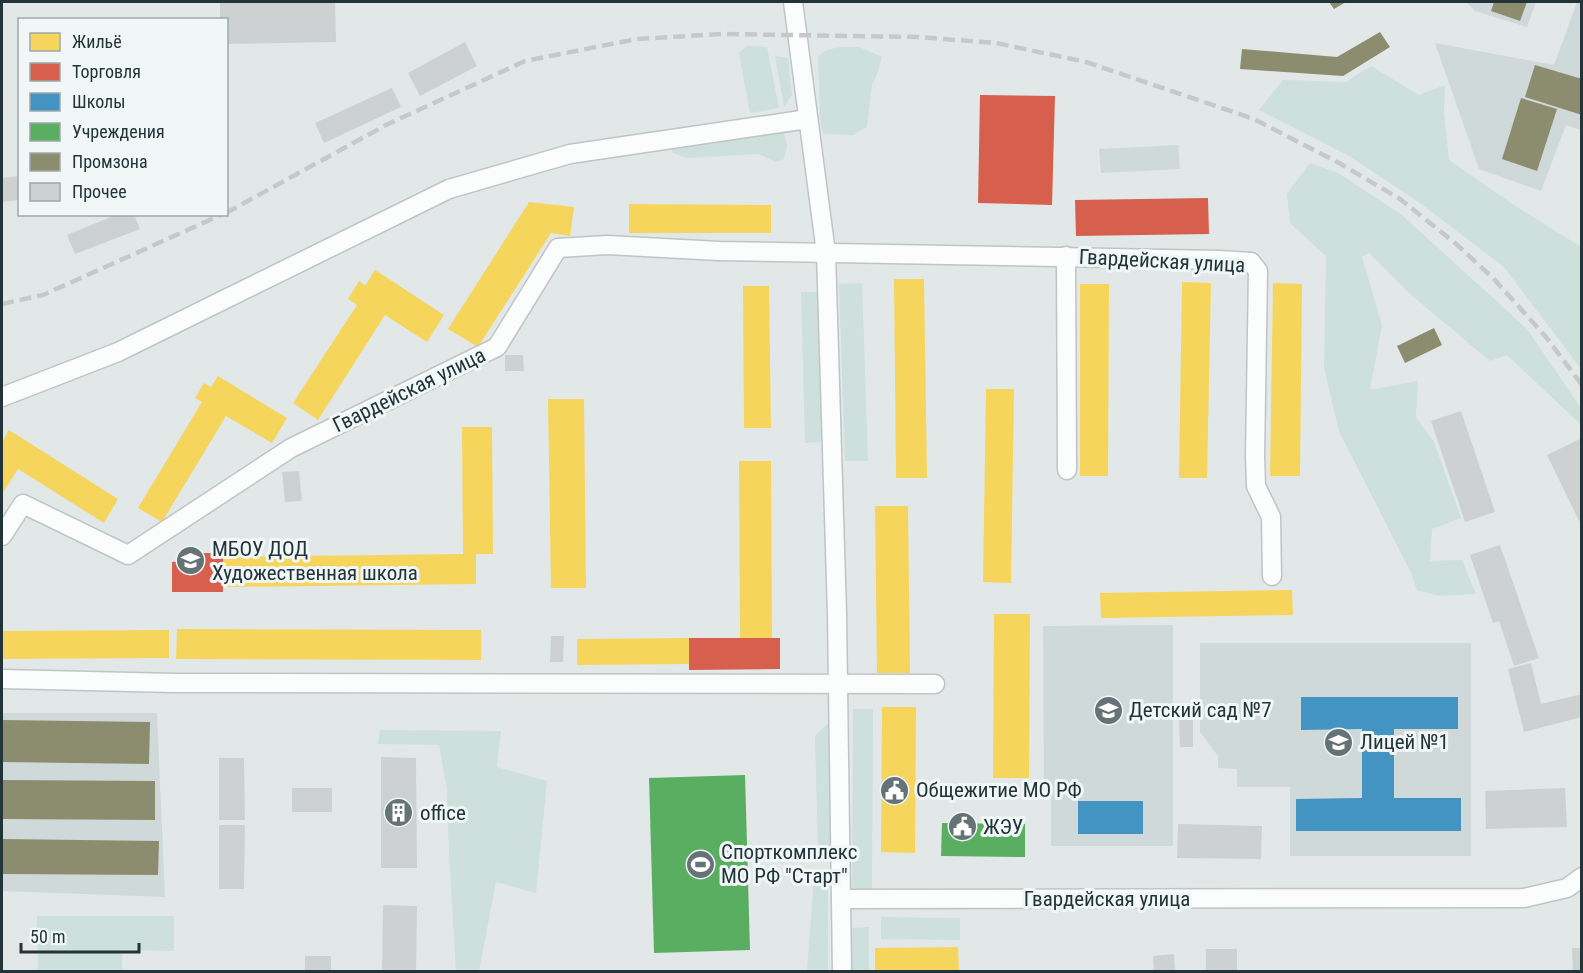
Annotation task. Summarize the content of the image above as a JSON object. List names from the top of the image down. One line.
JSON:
{"streets":{"street":["Гвардейская улица"]},"places":{"school or university":["МБОУ ДОД Художественная школа","Детский сад №7","Лицей №1"],"public building":["Общежитие МО РФ","ЖЭУ"],"building":["office"],"sports":["Спорткомплекс МО РФ \"Старт\""]},"legend":["Жильё","Торговля","Школы","Учреждения","Промзона","Прочее"],"scale_bar":"50 m"}
